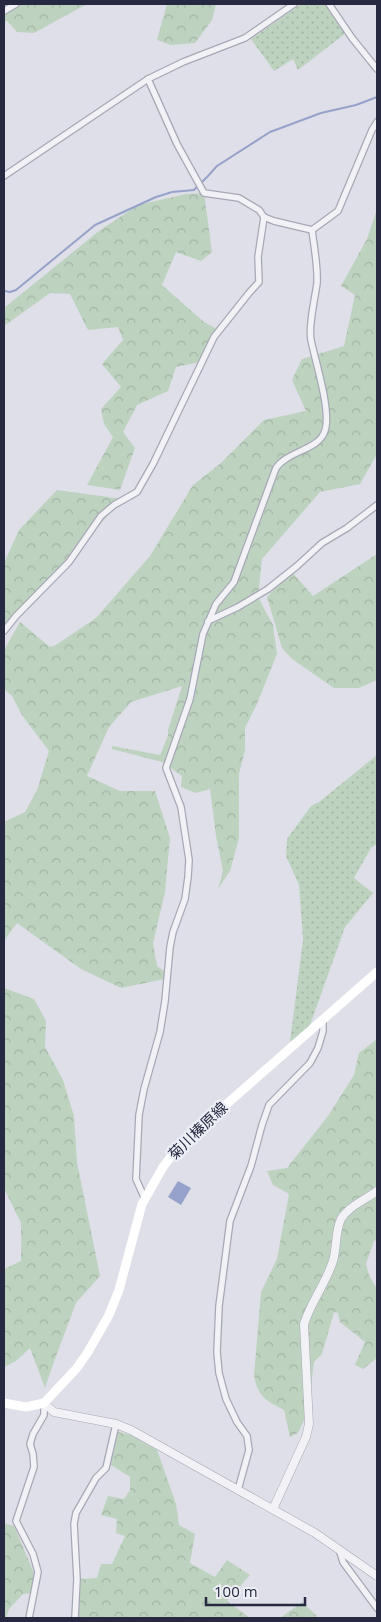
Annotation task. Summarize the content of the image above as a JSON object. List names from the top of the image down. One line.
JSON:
{"streets":{"main road":["菊川榛原線"]},"scale_bar":"100 m"}
